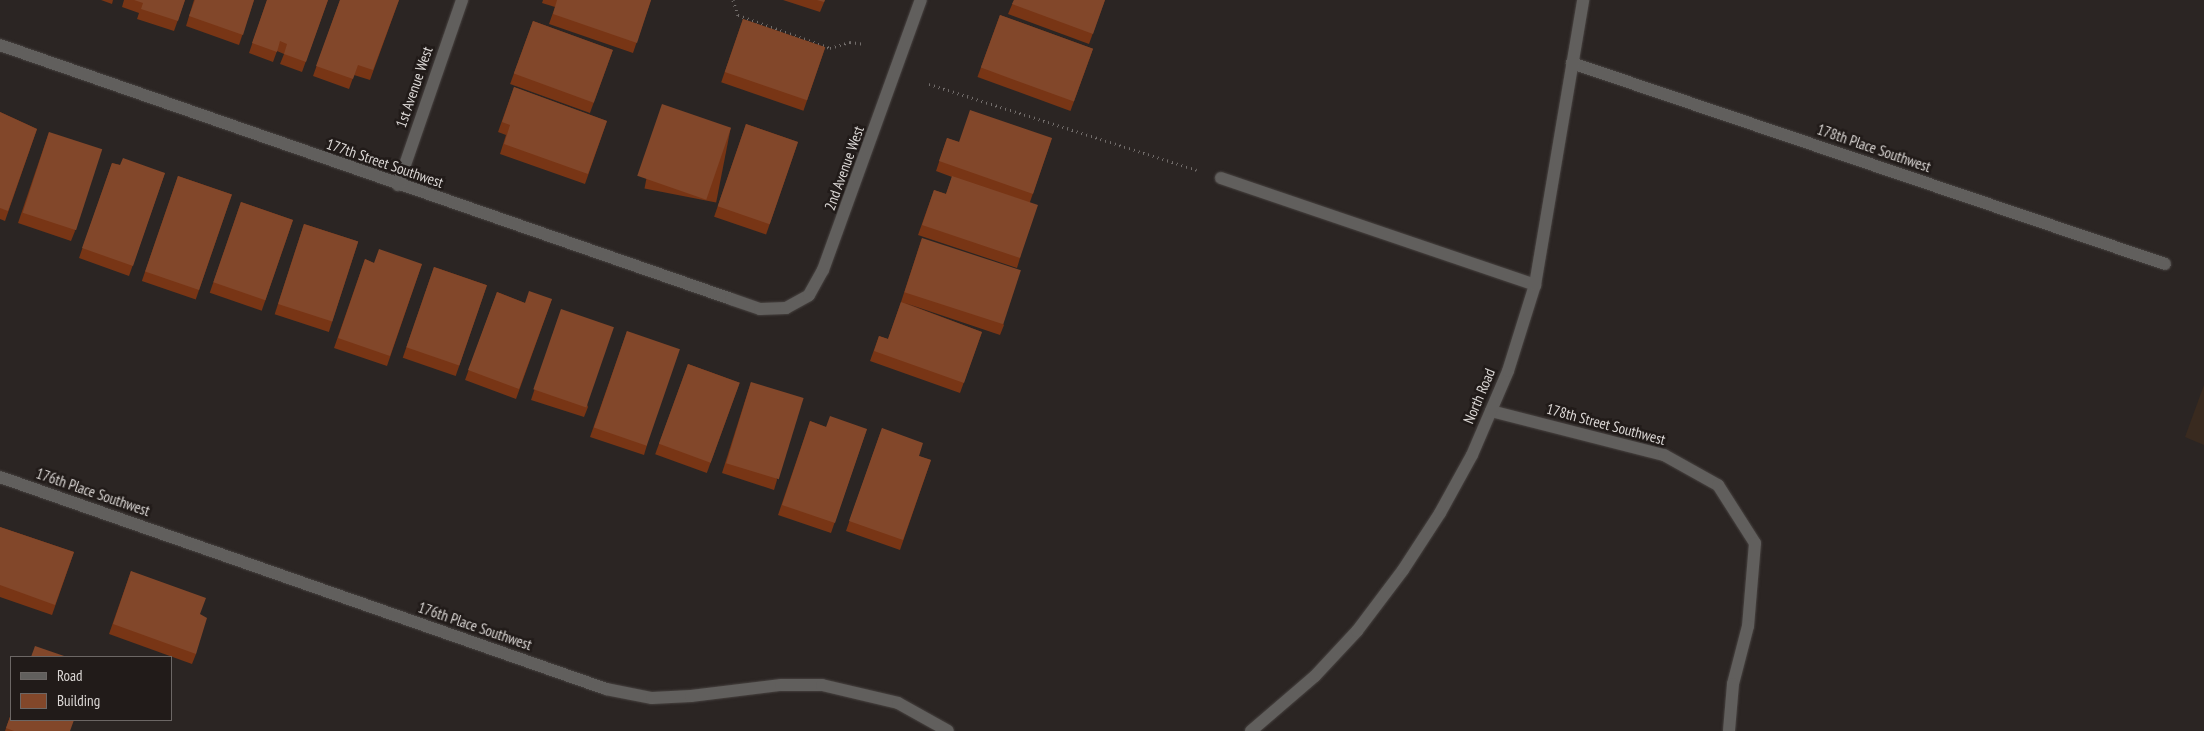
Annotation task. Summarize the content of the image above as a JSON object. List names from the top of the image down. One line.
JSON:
{"streets":{"street":["1st Avenue West","178th Place Southwest","177th Street Southwest","2nd Avenue West","North Road","178th Street Southwest","176th Place Southwest"]},"crossings":[["1st Avenue West","177th Street Southwest"],["178th Place Southwest","North Road"],["177th Street Southwest","2nd Avenue West"],["North Road","178th Street Southwest"]],"legend":["Road","Building"]}
